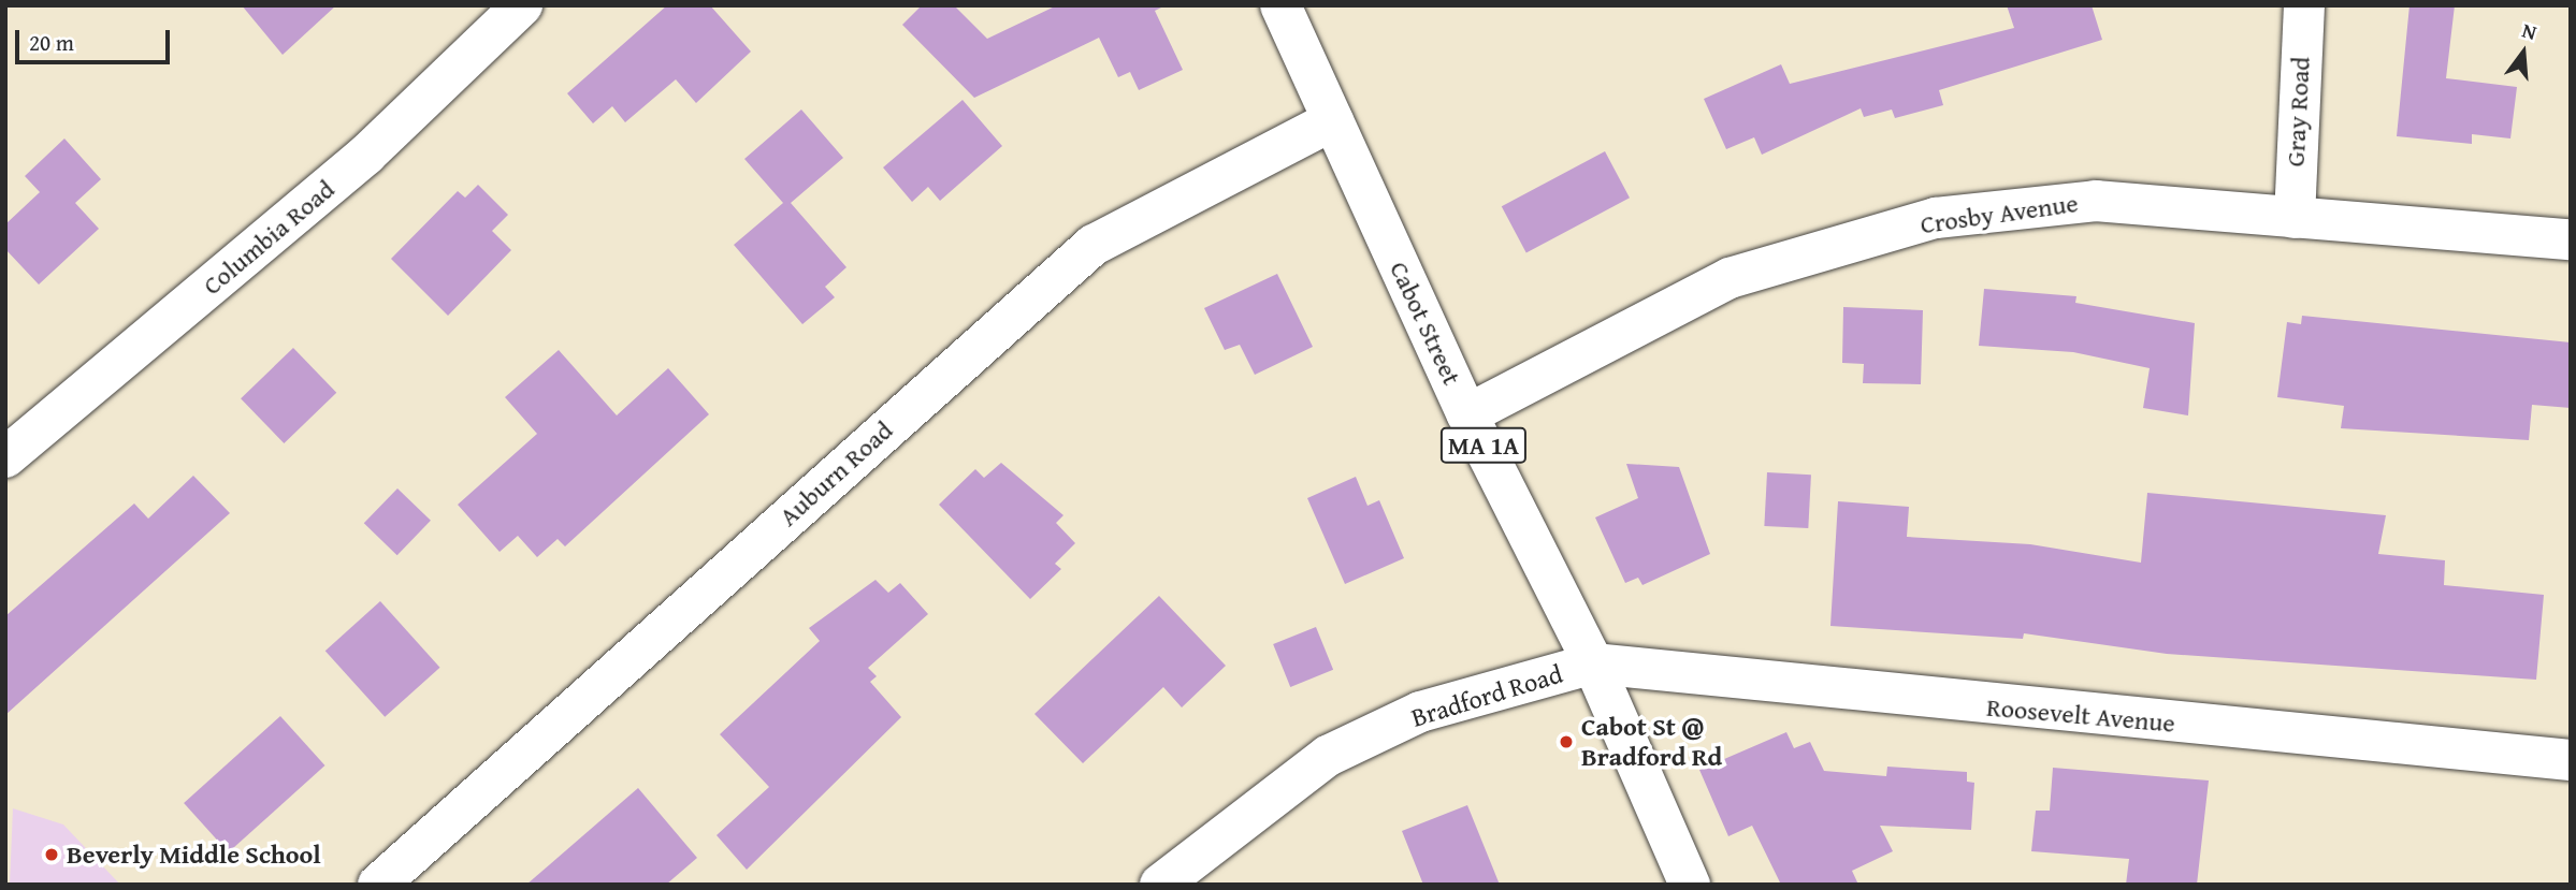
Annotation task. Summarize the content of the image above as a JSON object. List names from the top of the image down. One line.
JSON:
{"streets":{"main road":["Gray Road","Crosby Avenue","Columbia Road","Cabot Street","MA 1A","Auburn Road","Bradford Road","Roosevelt Avenue"]},"crossings":[["Gray Road","Crosby Avenue"],["Crosby Avenue","Cabot Street"],["Cabot Street","Auburn Road"],["Cabot Street","Bradford Road"],["Cabot Street","Roosevelt Avenue"],["Bradford Road","Roosevelt Avenue"]],"places":["Cabot St @ Bradford Rd","Beverly Middle School"],"scale_bar":"20 m","north":"top"}
